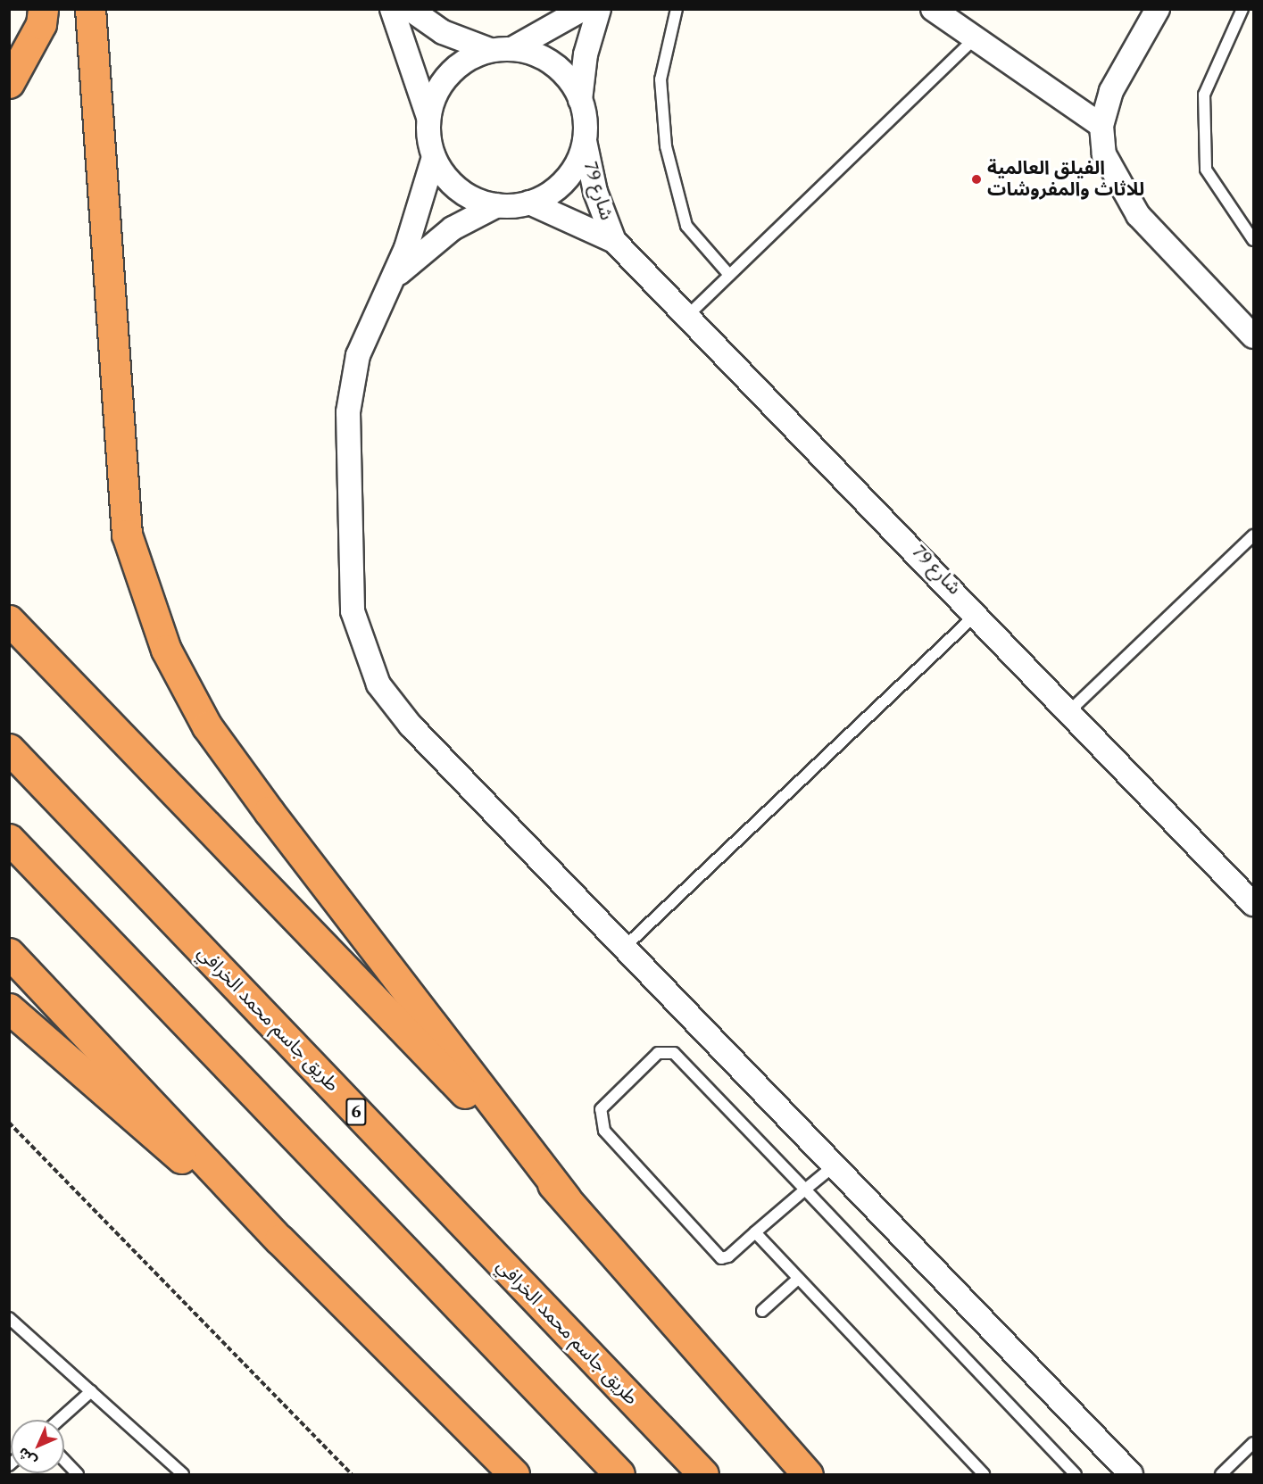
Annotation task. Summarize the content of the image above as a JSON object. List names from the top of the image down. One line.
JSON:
{"streets":{"highway":["طريق جاسم محمد الخرافي","6"],"street":["شارع 79"]},"places":["الفيلق العالمية للاثاث والمفروشات"],"north":"bottom left"}
